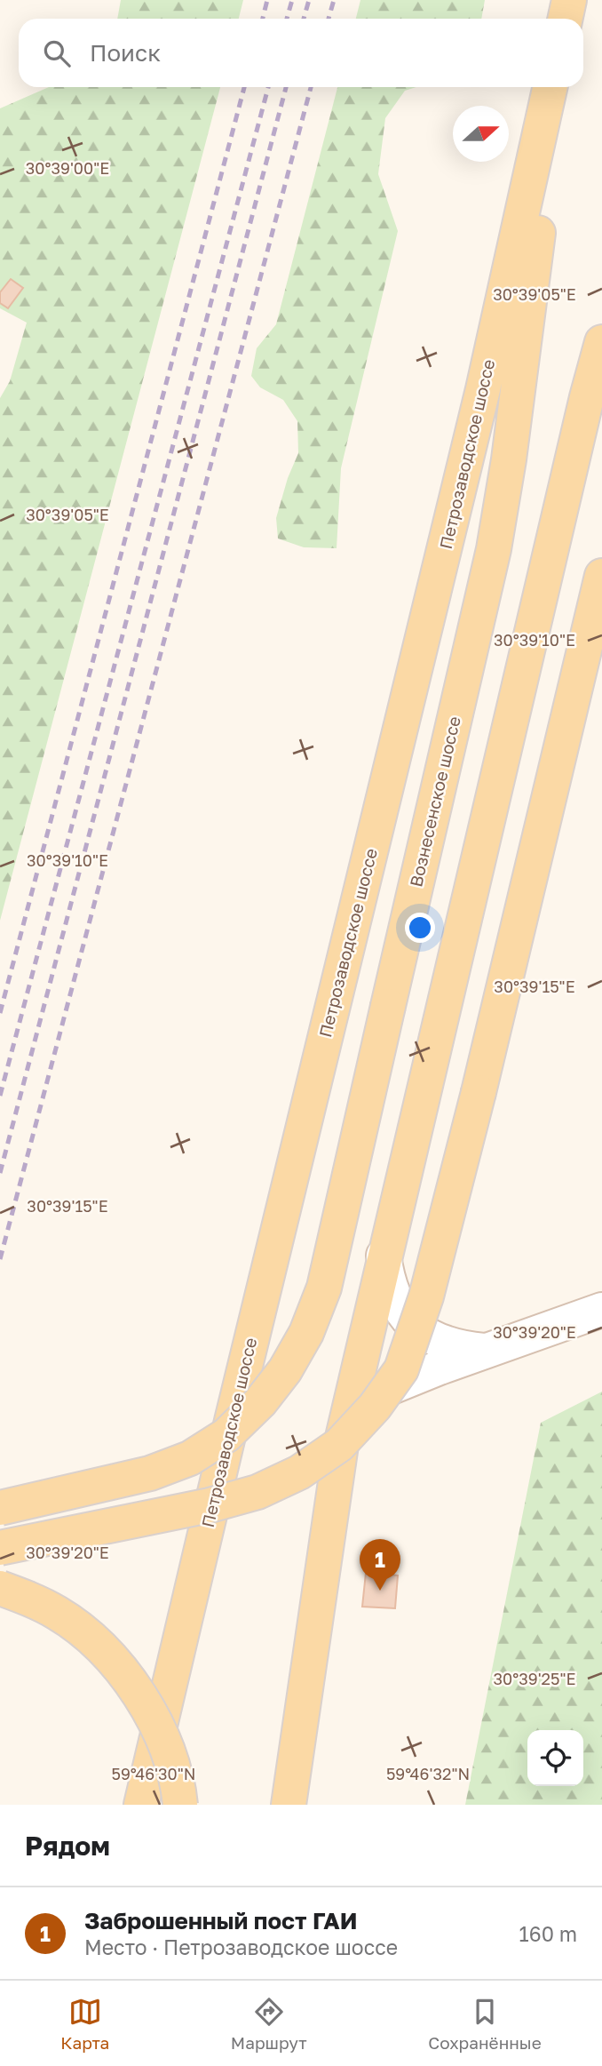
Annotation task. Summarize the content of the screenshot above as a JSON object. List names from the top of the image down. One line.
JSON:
{"streets":{"main road":["Петрозаводское шоссе","Вознесенское шоссе"]},"north":"right","page":{"search":"Поиск","pins":"1","heading":"Рядом","list":[{"mark":"1","name":"Заброшенный пост ГАИ","note":"Место · Петрозаводское шоссе","value":"160 m"}],"nav":["Карта","Маршрут","Сохранённые"]},"coordinates":["30°39'00\"E","30°39'05\"E","30°39'10\"E","30°39'15\"E","30°39'20\"E","30°39'25\"E","59°46'30\"N","59°46'32\"N"]}
